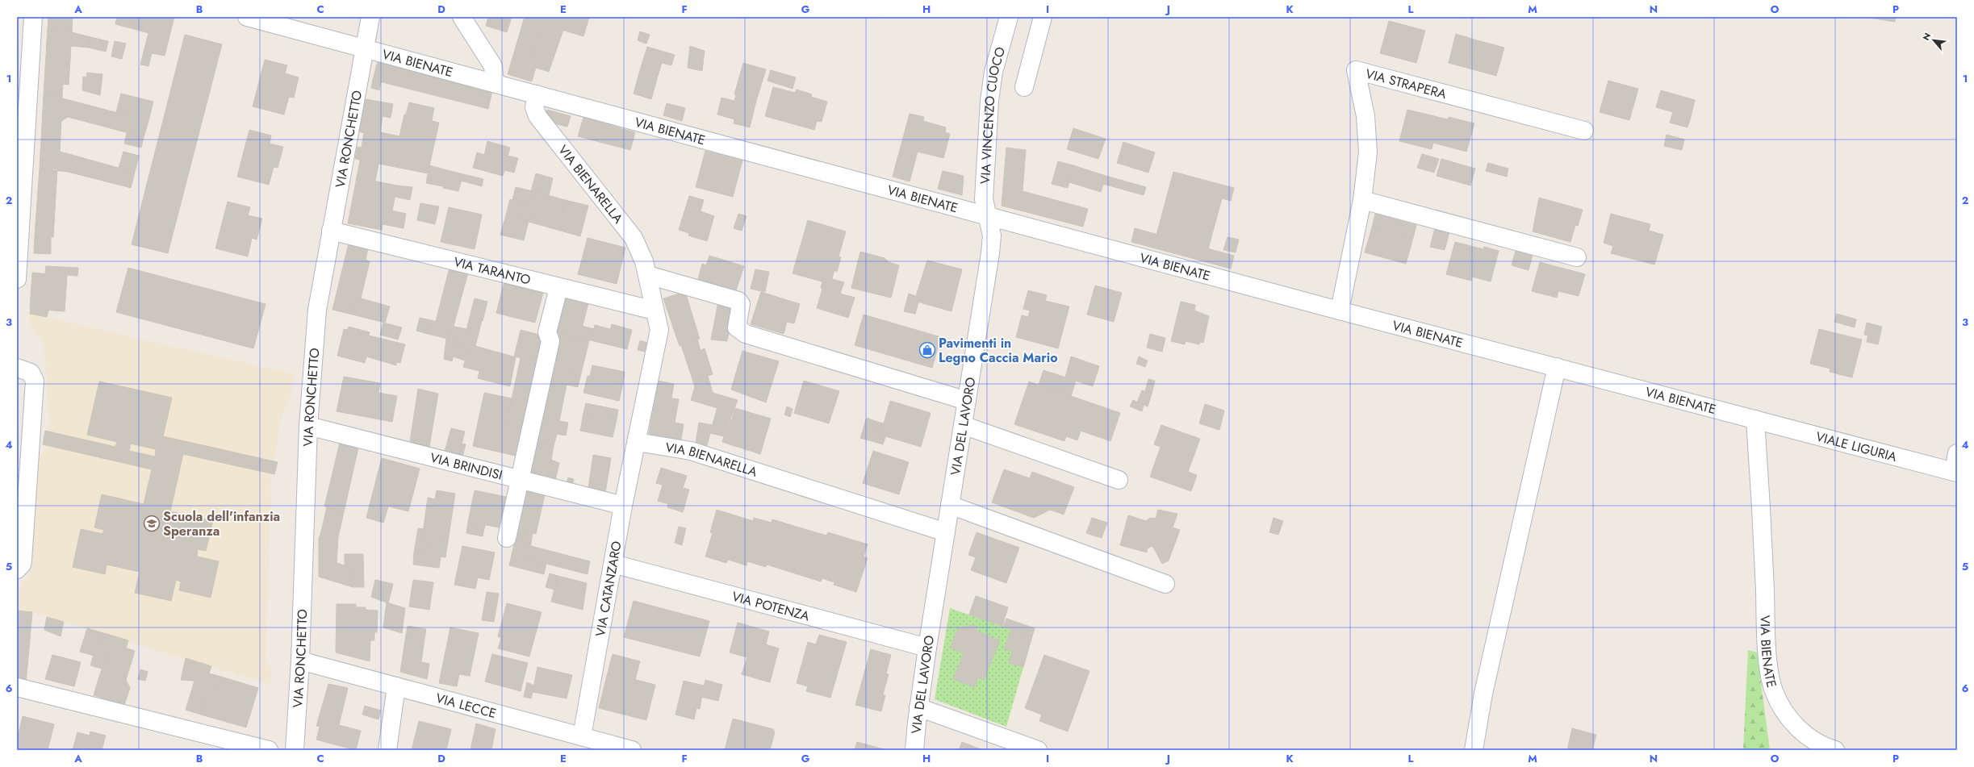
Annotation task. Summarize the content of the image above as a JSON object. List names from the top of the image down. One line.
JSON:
{"streets":{"street":["VIA BIENATE","VIA STRAPERA","VIA VINCENZO CUOCO","VIA RONCHETTO","VIA BIENARELLA","VIA TARANTO","VIA DEL LAVORO","VIALE LIGURIA","VIA BRINDISI","VIA CATANZARO","VIA POTENZA","VIA LECCE"]},"crossings":[["VIA BIENATE","VIA STRAPERA"],["VIA BIENATE","VIA VINCENZO CUOCO"],["VIA BIENATE","VIA RONCHETTO"],["VIA BIENATE","VIA BIENARELLA"],["VIA BIENATE","VIA DEL LAVORO"],["VIA BIENATE","VIALE LIGURIA"],["VIA VINCENZO CUOCO","VIA DEL LAVORO"],["VIA RONCHETTO","VIA TARANTO"],["VIA RONCHETTO","VIA BRINDISI"],["VIA RONCHETTO","VIA LECCE"],["VIA BIENARELLA","VIA TARANTO"],["VIA BIENARELLA","VIA DEL LAVORO"],["VIA BIENARELLA","VIA CATANZARO"],["VIA DEL LAVORO","VIA POTENZA"],["VIA BRINDISI","VIA CATANZARO"],["VIA CATANZARO","VIA POTENZA"],["VIA CATANZARO","VIA LECCE"]],"places":{"shop":["Pavimenti in Legno Caccia Mario"],"school or university":["Scuola dell'infanzia Speranza"]},"north":"top left","grid":{"columns":["A","B","C","D","E","F","G","H","I","J","K","L","M","N","O","P"],"rows":["1","2","3","4","5","6"]}}
